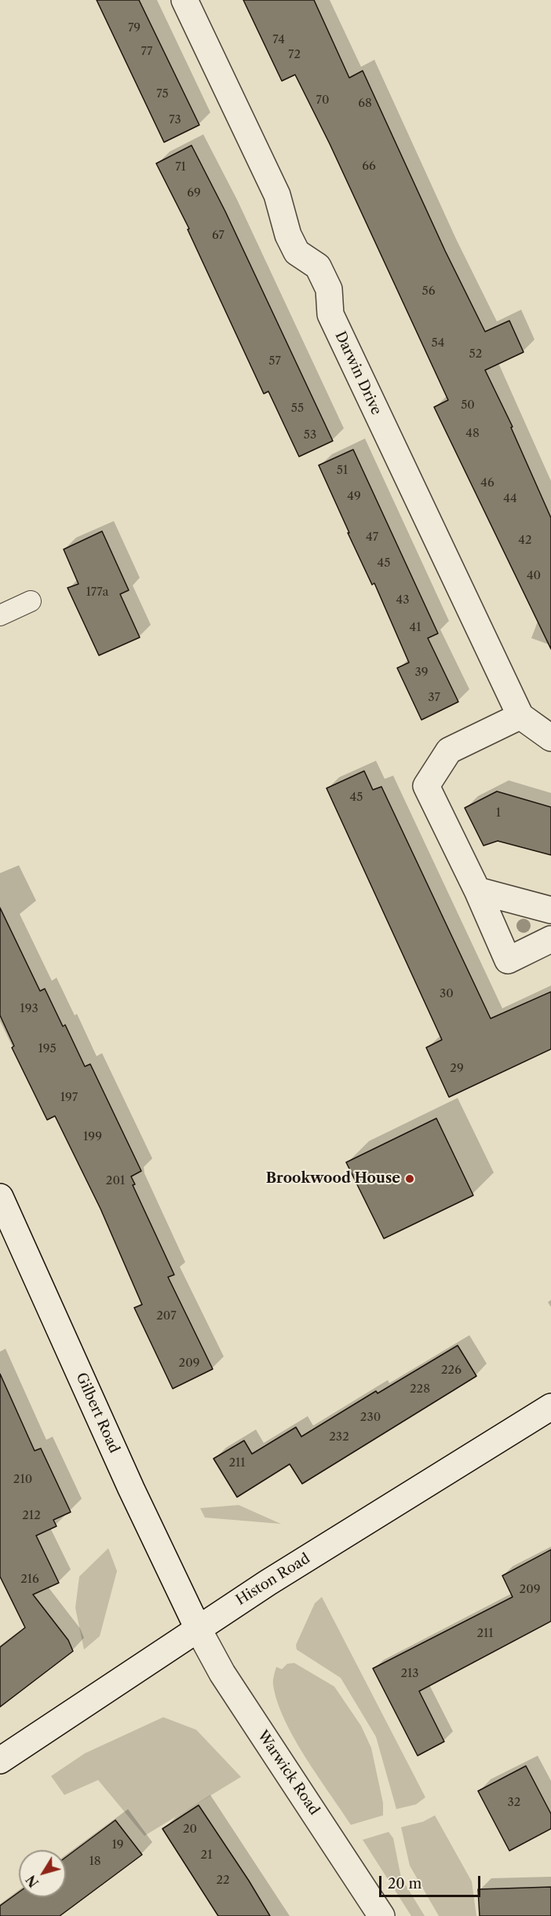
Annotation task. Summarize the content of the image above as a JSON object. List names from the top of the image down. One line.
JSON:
{"streets":{"street":["Darwin Drive","Gilbert Road","Histon Road","Warwick Road"]},"crossings":[["Gilbert Road","Histon Road"],["Gilbert Road","Warwick Road"],["Histon Road","Warwick Road"]],"places":["Brookwood House"],"house_numbers":["79","74","77","72","75","70","68","73","66","71","69","67","56","54","52","57","50","55","48","53","51","46","49","44","47","42","45","40","177a","43","41","39","37","45","1","30","193","195","29","197","199","201","207","209","226","228","230","232","211","210","212","216","209","211","213","32","20","19","21","18","22"],"scale_bar":"20 m","north":"bottom left"}
